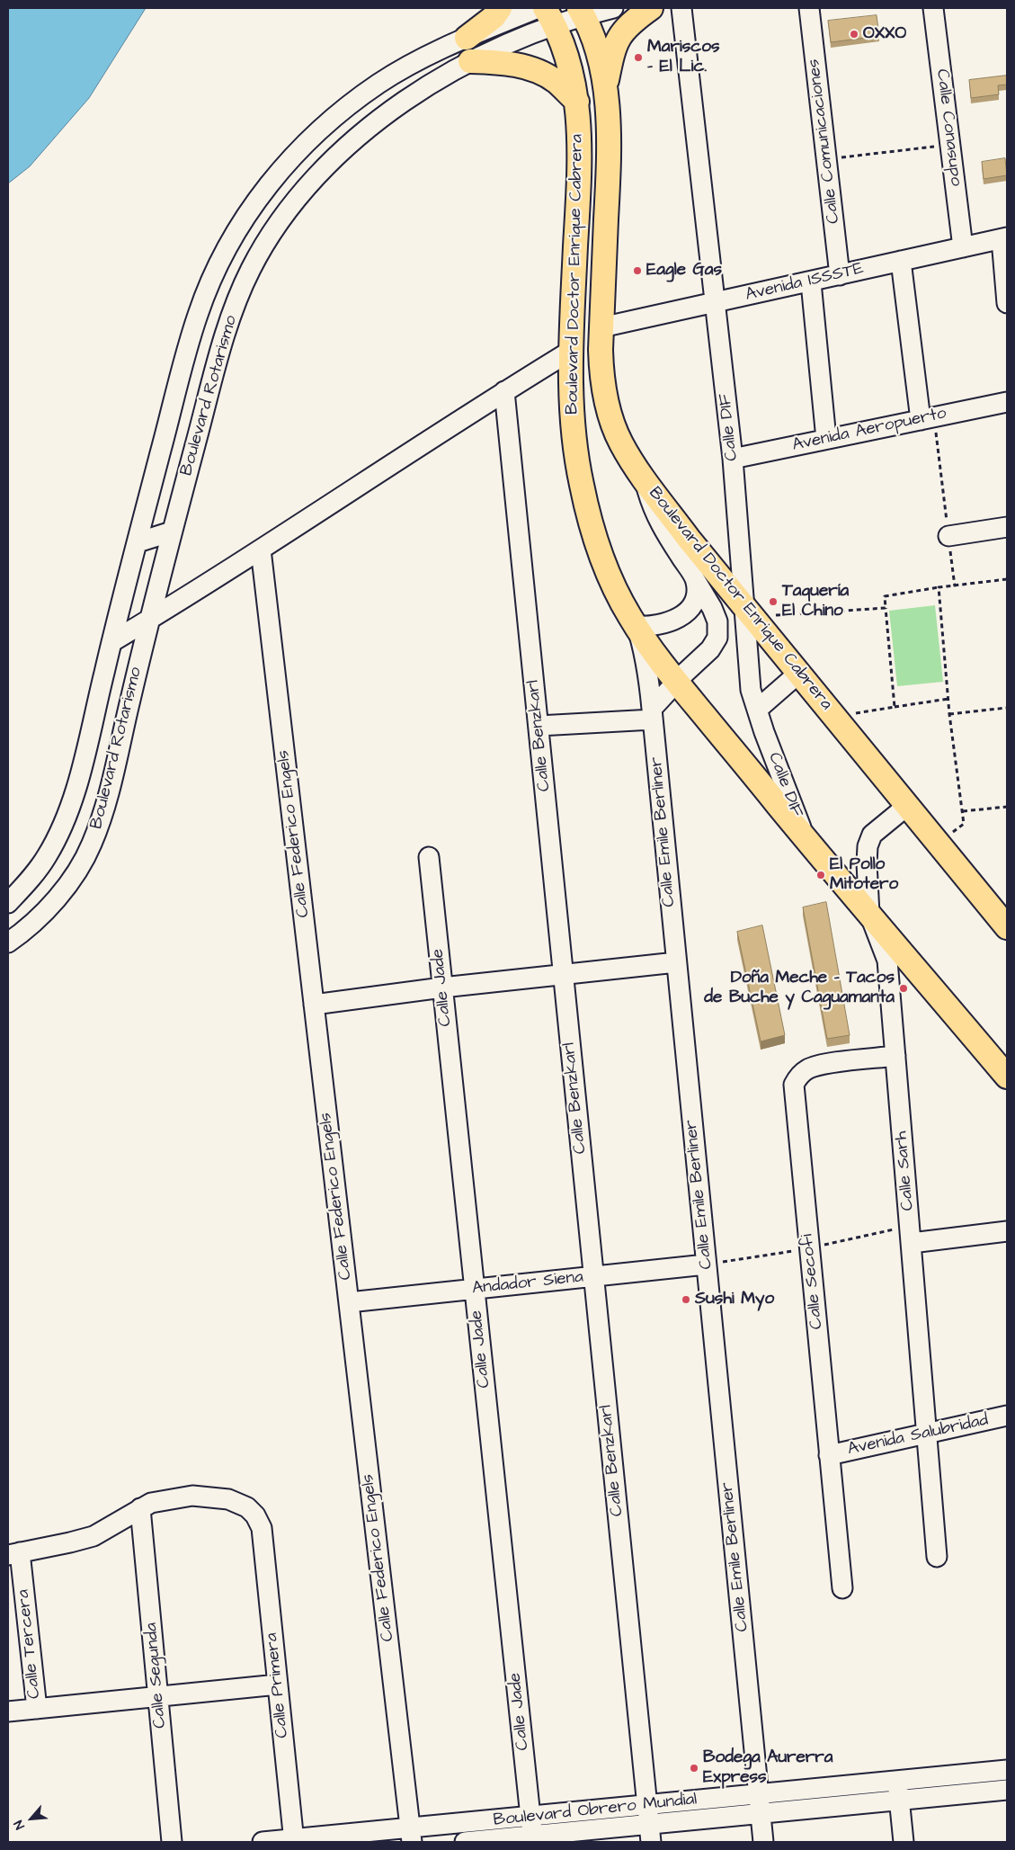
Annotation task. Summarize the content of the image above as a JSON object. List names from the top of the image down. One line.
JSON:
{"streets":{"main road":["Boulevard Doctor Enrique Cabrera"],"street":["Calle Conasupo","Calle Comunicaciones","Avenida ISSSTE","Boulevard Rotarismo","Calle DIF","Avenida Aeropuerto","Calle Benzkarl","Calle Emile Berliner","Calle Federico Engels","Calle Jade","Calle Sarh","Calle Secofi","Andador Siena","Avenida Salubridad","Calle Tercera","Calle Segunda","Calle Primera","Boulevard Obrero Mundial"]},"crossings":[["Calle Conasupo","Avenida ISSSTE"],["Calle Comunicaciones","Avenida ISSSTE"],["Boulevard Doctor Enrique Cabrera","Avenida ISSSTE"],["Boulevard Doctor Enrique Cabrera","Boulevard Rotarismo"],["Boulevard Doctor Enrique Cabrera","Calle DIF"],["Boulevard Doctor Enrique Cabrera","Calle Emile Berliner"],["Boulevard Doctor Enrique Cabrera","Calle Sarh"],["Avenida ISSSTE","Calle DIF"],["Calle DIF","Avenida Aeropuerto"],["Calle Benzkarl","Andador Siena"],["Calle Benzkarl","Boulevard Obrero Mundial"],["Calle Emile Berliner","Andador Siena"],["Calle Emile Berliner","Boulevard Obrero Mundial"],["Calle Federico Engels","Andador Siena"],["Calle Federico Engels","Boulevard Obrero Mundial"],["Calle Jade","Andador Siena"],["Calle Jade","Boulevard Obrero Mundial"],["Calle Sarh","Calle Secofi"],["Calle Sarh","Avenida Salubridad"],["Calle Secofi","Avenida Salubridad"],["Calle Segunda","Calle Primera"],["Calle Primera","Boulevard Obrero Mundial"]],"places":["OXXO","Mariscos - El Lic.","Eagle Gas","Taquería El Chino","El Pollo Mitotero","Doña Meche - Tacos de Buche y Caguamanta","Sushi Myo","Bodega Aurerra Express"],"north":"bottom left"}
